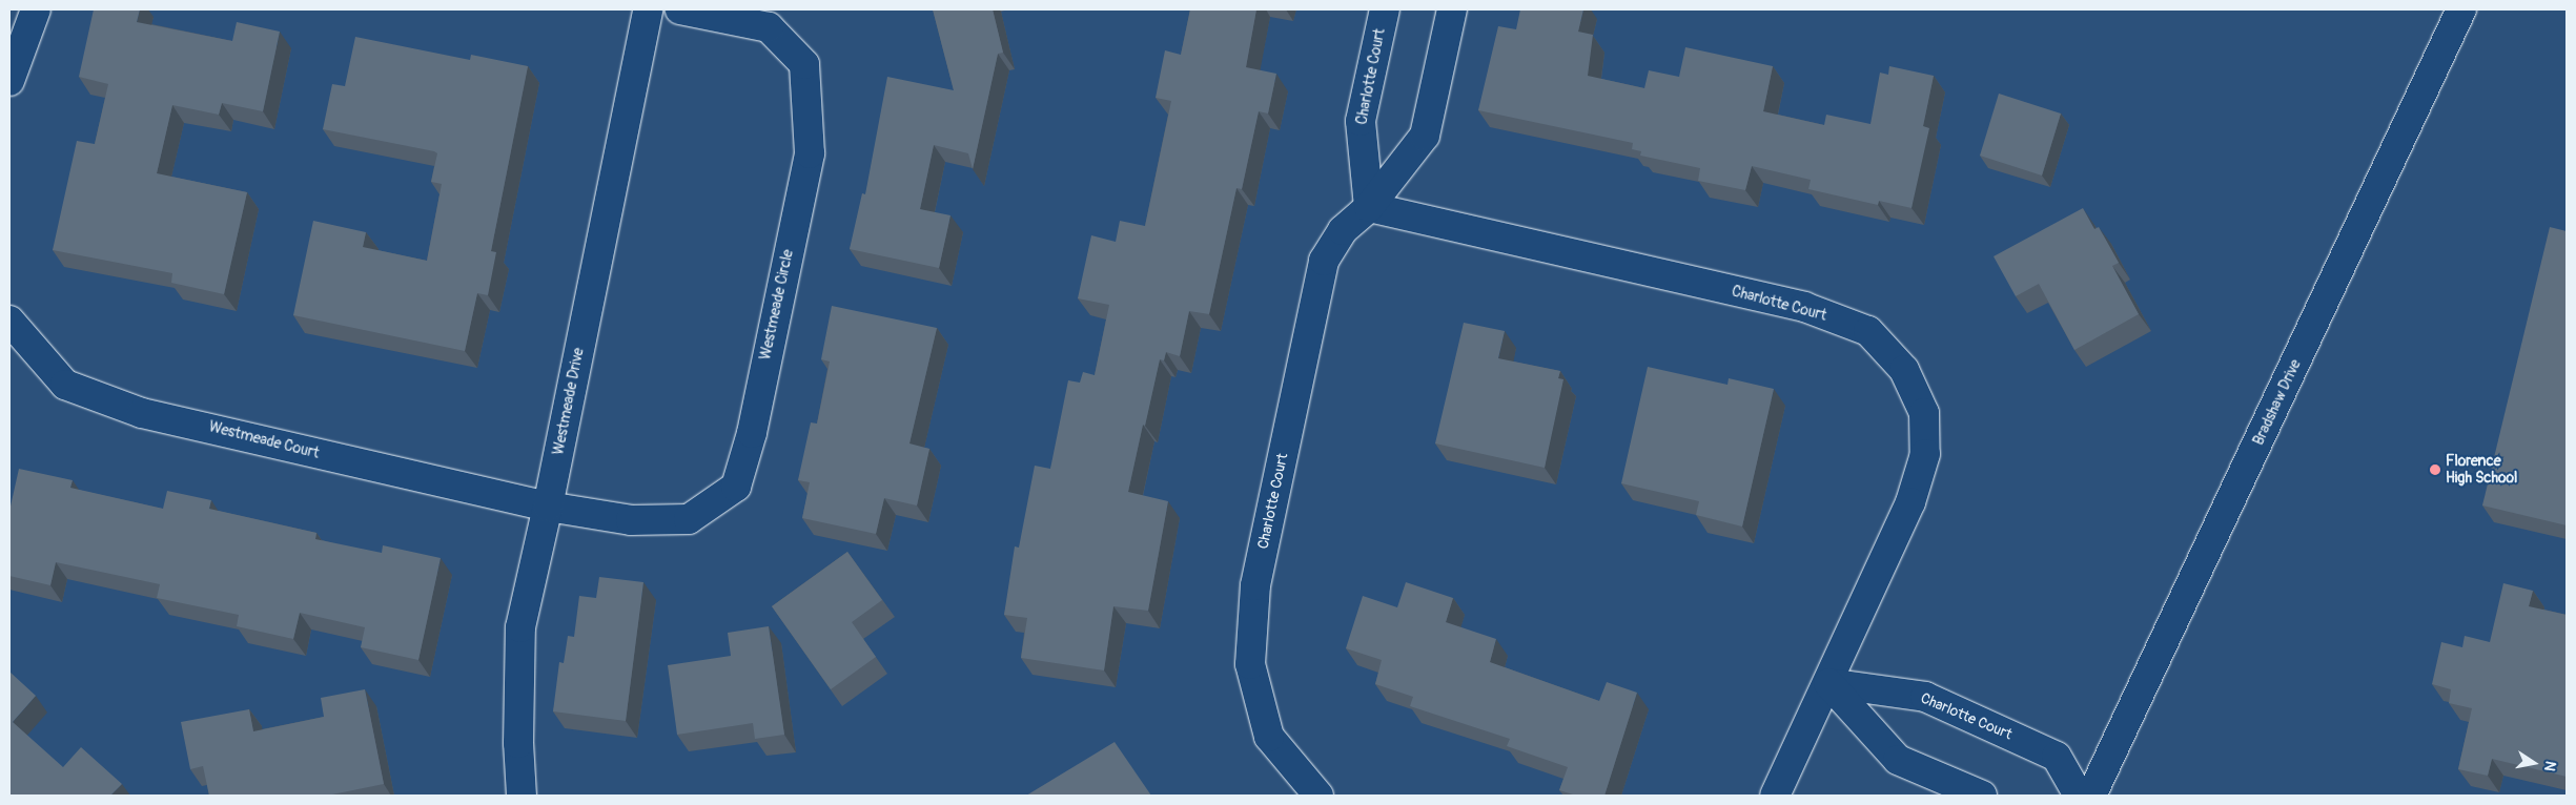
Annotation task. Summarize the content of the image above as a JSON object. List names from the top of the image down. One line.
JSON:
{"streets":{"street":["Charlotte Court","Westmeade Circle","Westmeade Drive","Bradshaw Drive","Westmeade Court"]},"crossings":[["Westmeade Circle","Westmeade Drive"],["Westmeade Circle","Westmeade Court"],["Westmeade Drive","Westmeade Court"]],"places":["Florence High School"],"north":"right"}
